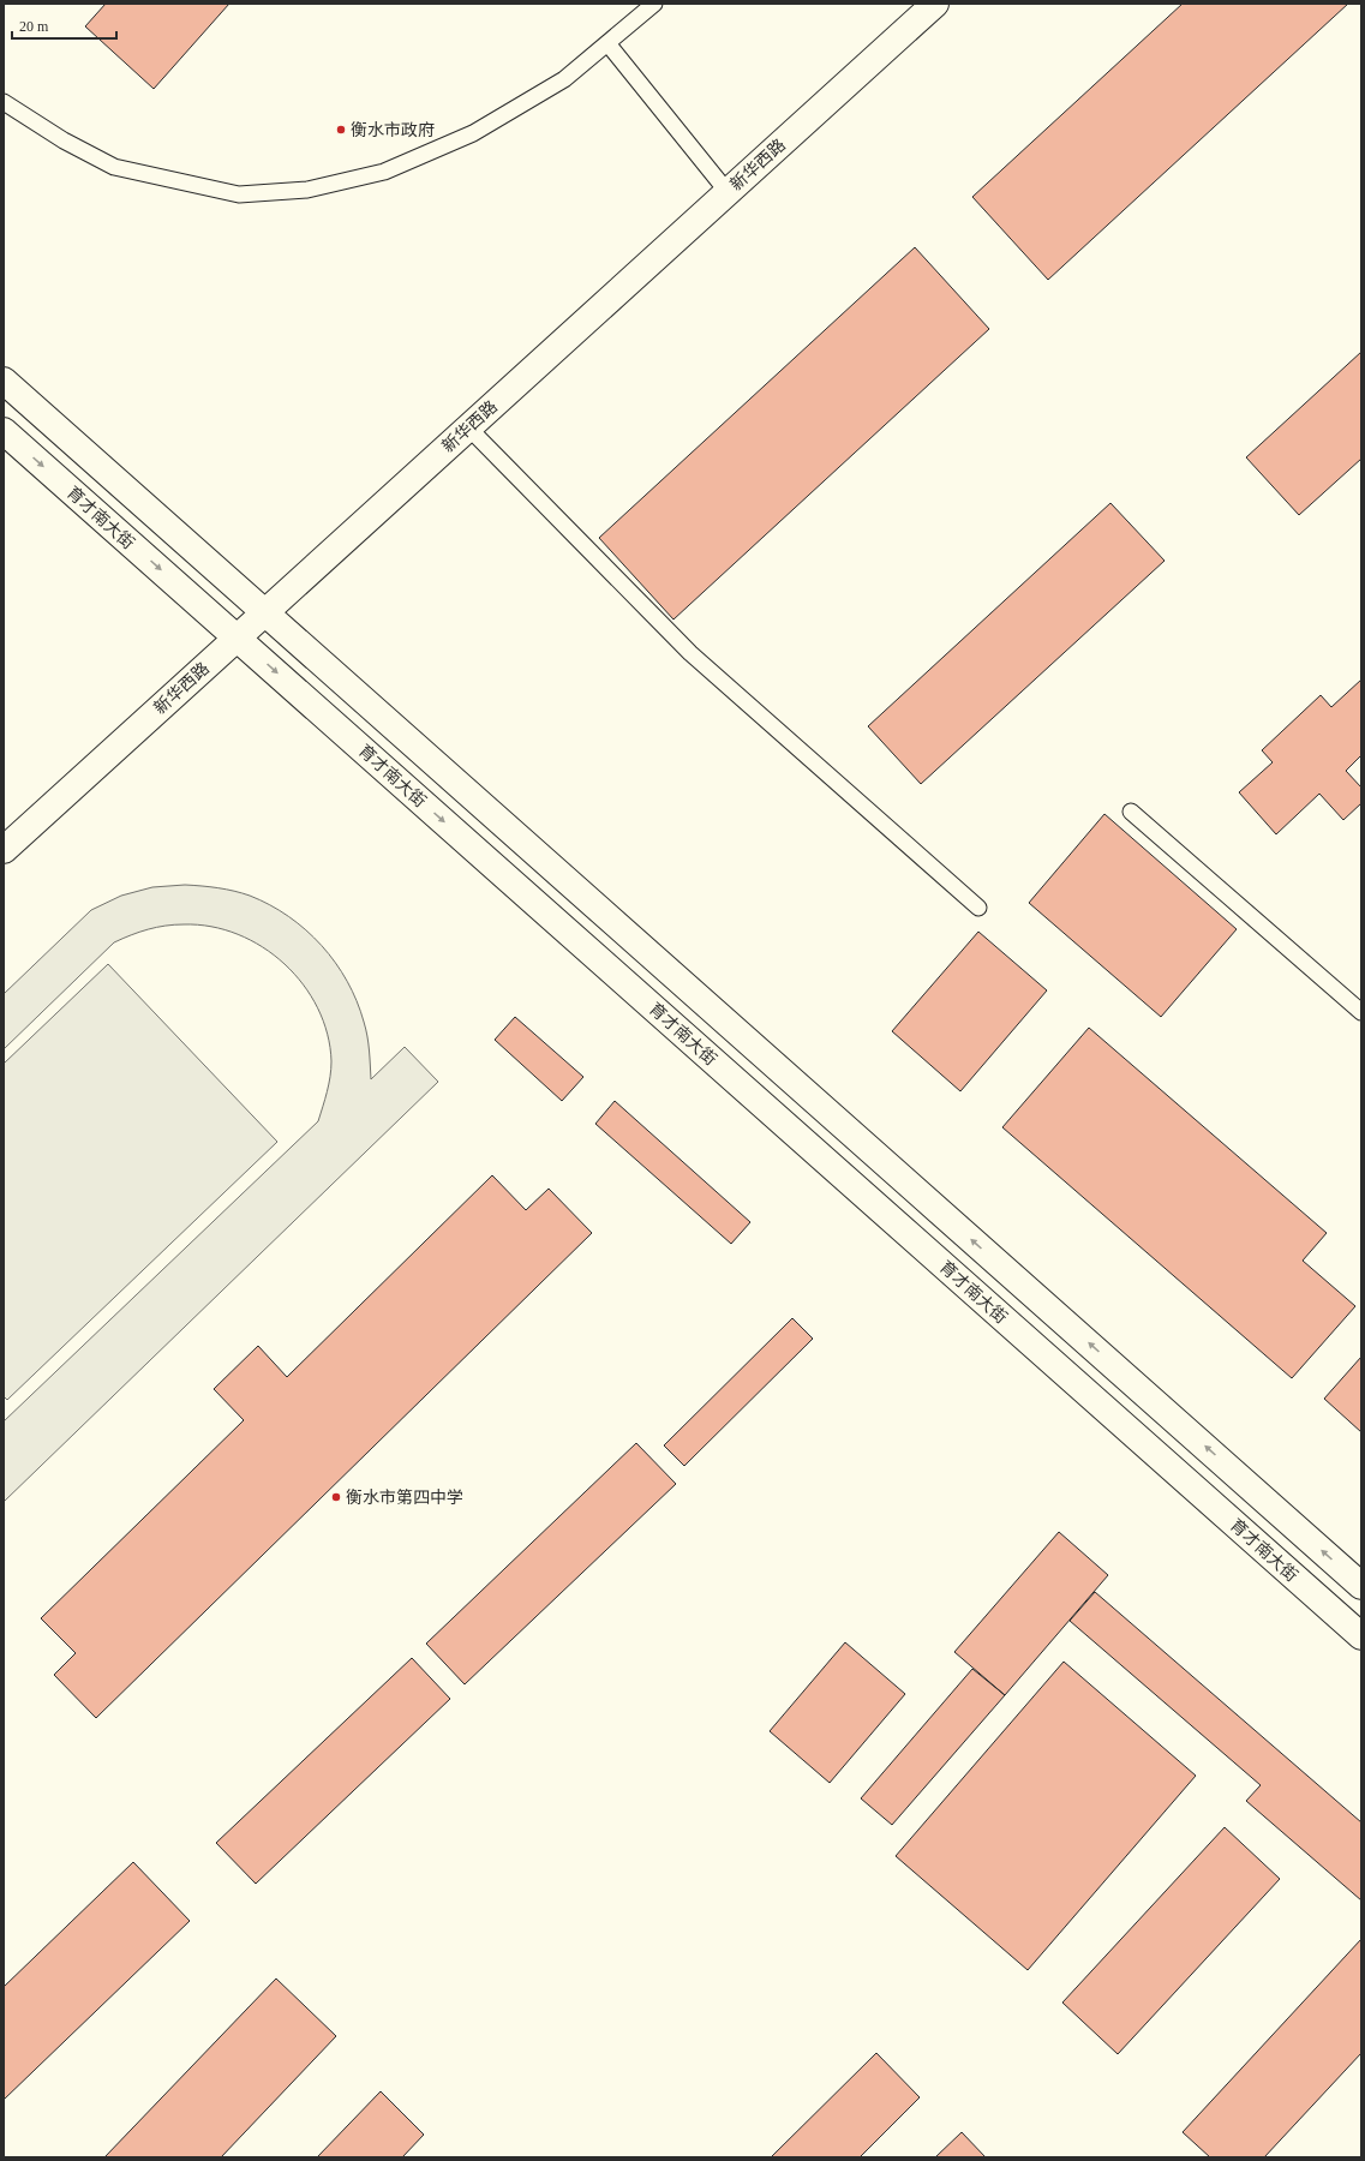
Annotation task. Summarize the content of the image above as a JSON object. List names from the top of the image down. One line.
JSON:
{"streets":{"main road":["新华西路","育才南大街"]},"crossings":[["新华西路","育才南大街"]],"places":["衡水市政府","衡水市第四中学"],"scale_bar":"20 m"}
